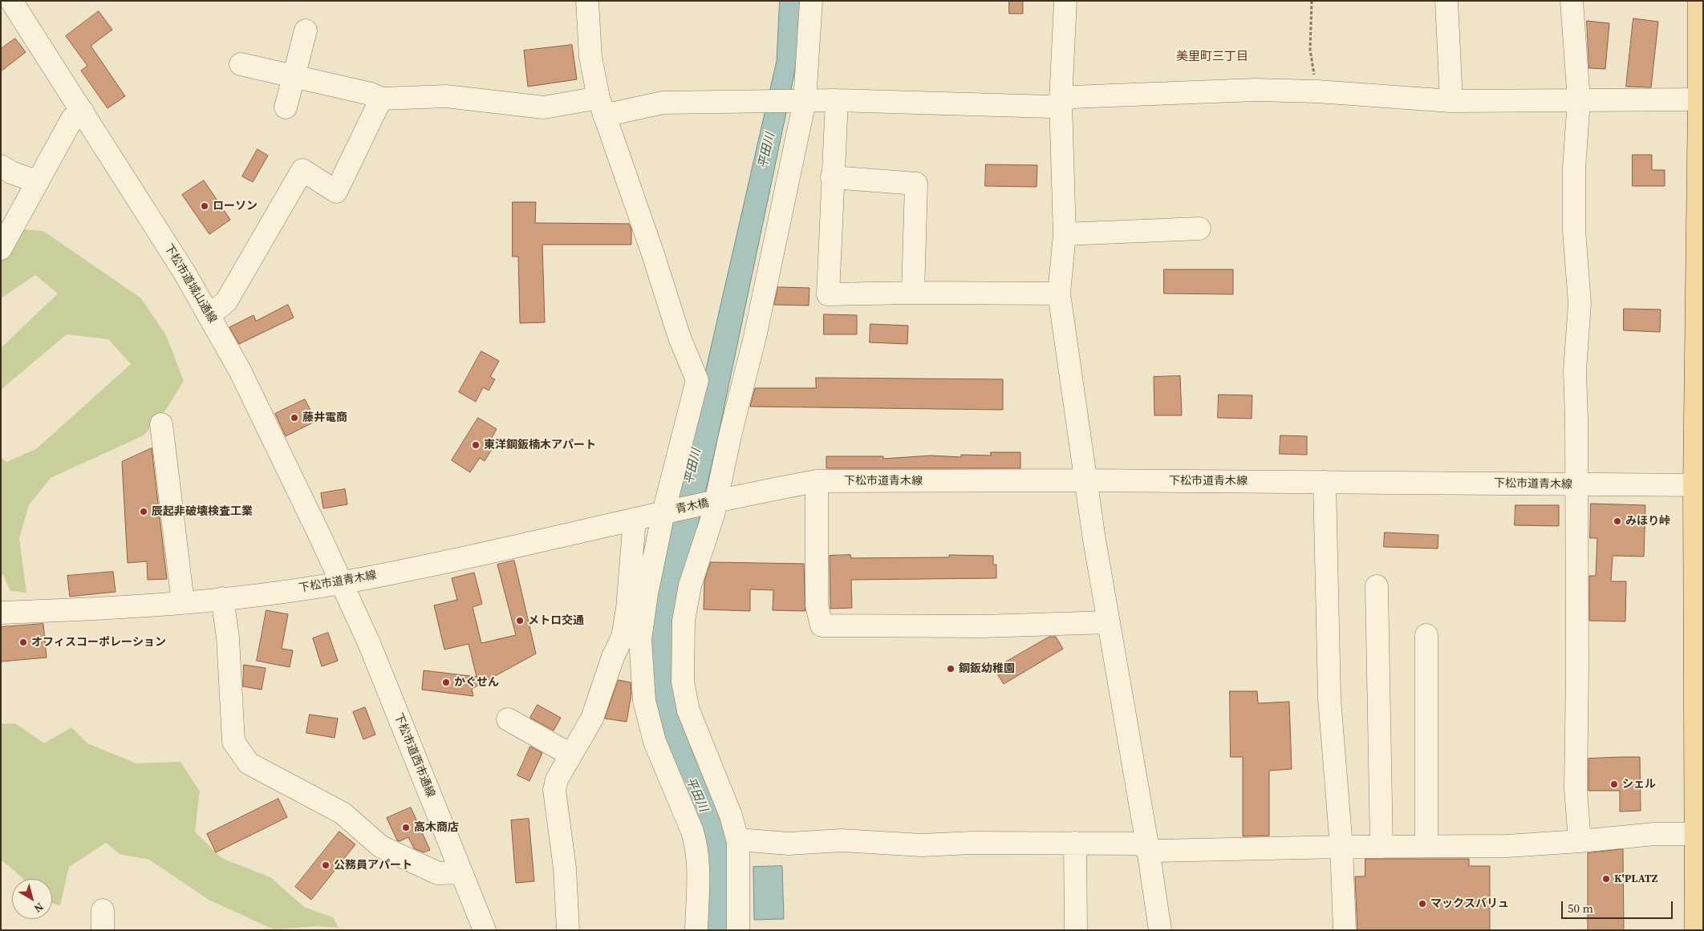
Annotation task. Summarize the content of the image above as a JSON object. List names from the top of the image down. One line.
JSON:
{"streets":{"street":["下松市道城山通線","下松市道青木線","青木橋","下松市道西市通線"]},"crossings":[["下松市道城山通線","下松市道青木線"],["下松市道城山通線","下松市道西市通線"],["下松市道青木線","青木橋"],["下松市道青木線","下松市道西市通線"]],"districts":["美里町三丁目"],"water":["平田川"],"places":["ローソン","藤井電商","東洋鋼鈑楠木アパート","辰起非破壊検査工業","みほり峠","メトロ交通","オフィスコーポレーション","鋼鈑幼稚園","かぐせん","シェル","高木商店","公務員アパート","K'PLATZ","マックスバリュ"],"scale_bar":"50 m","north":"bottom right"}
